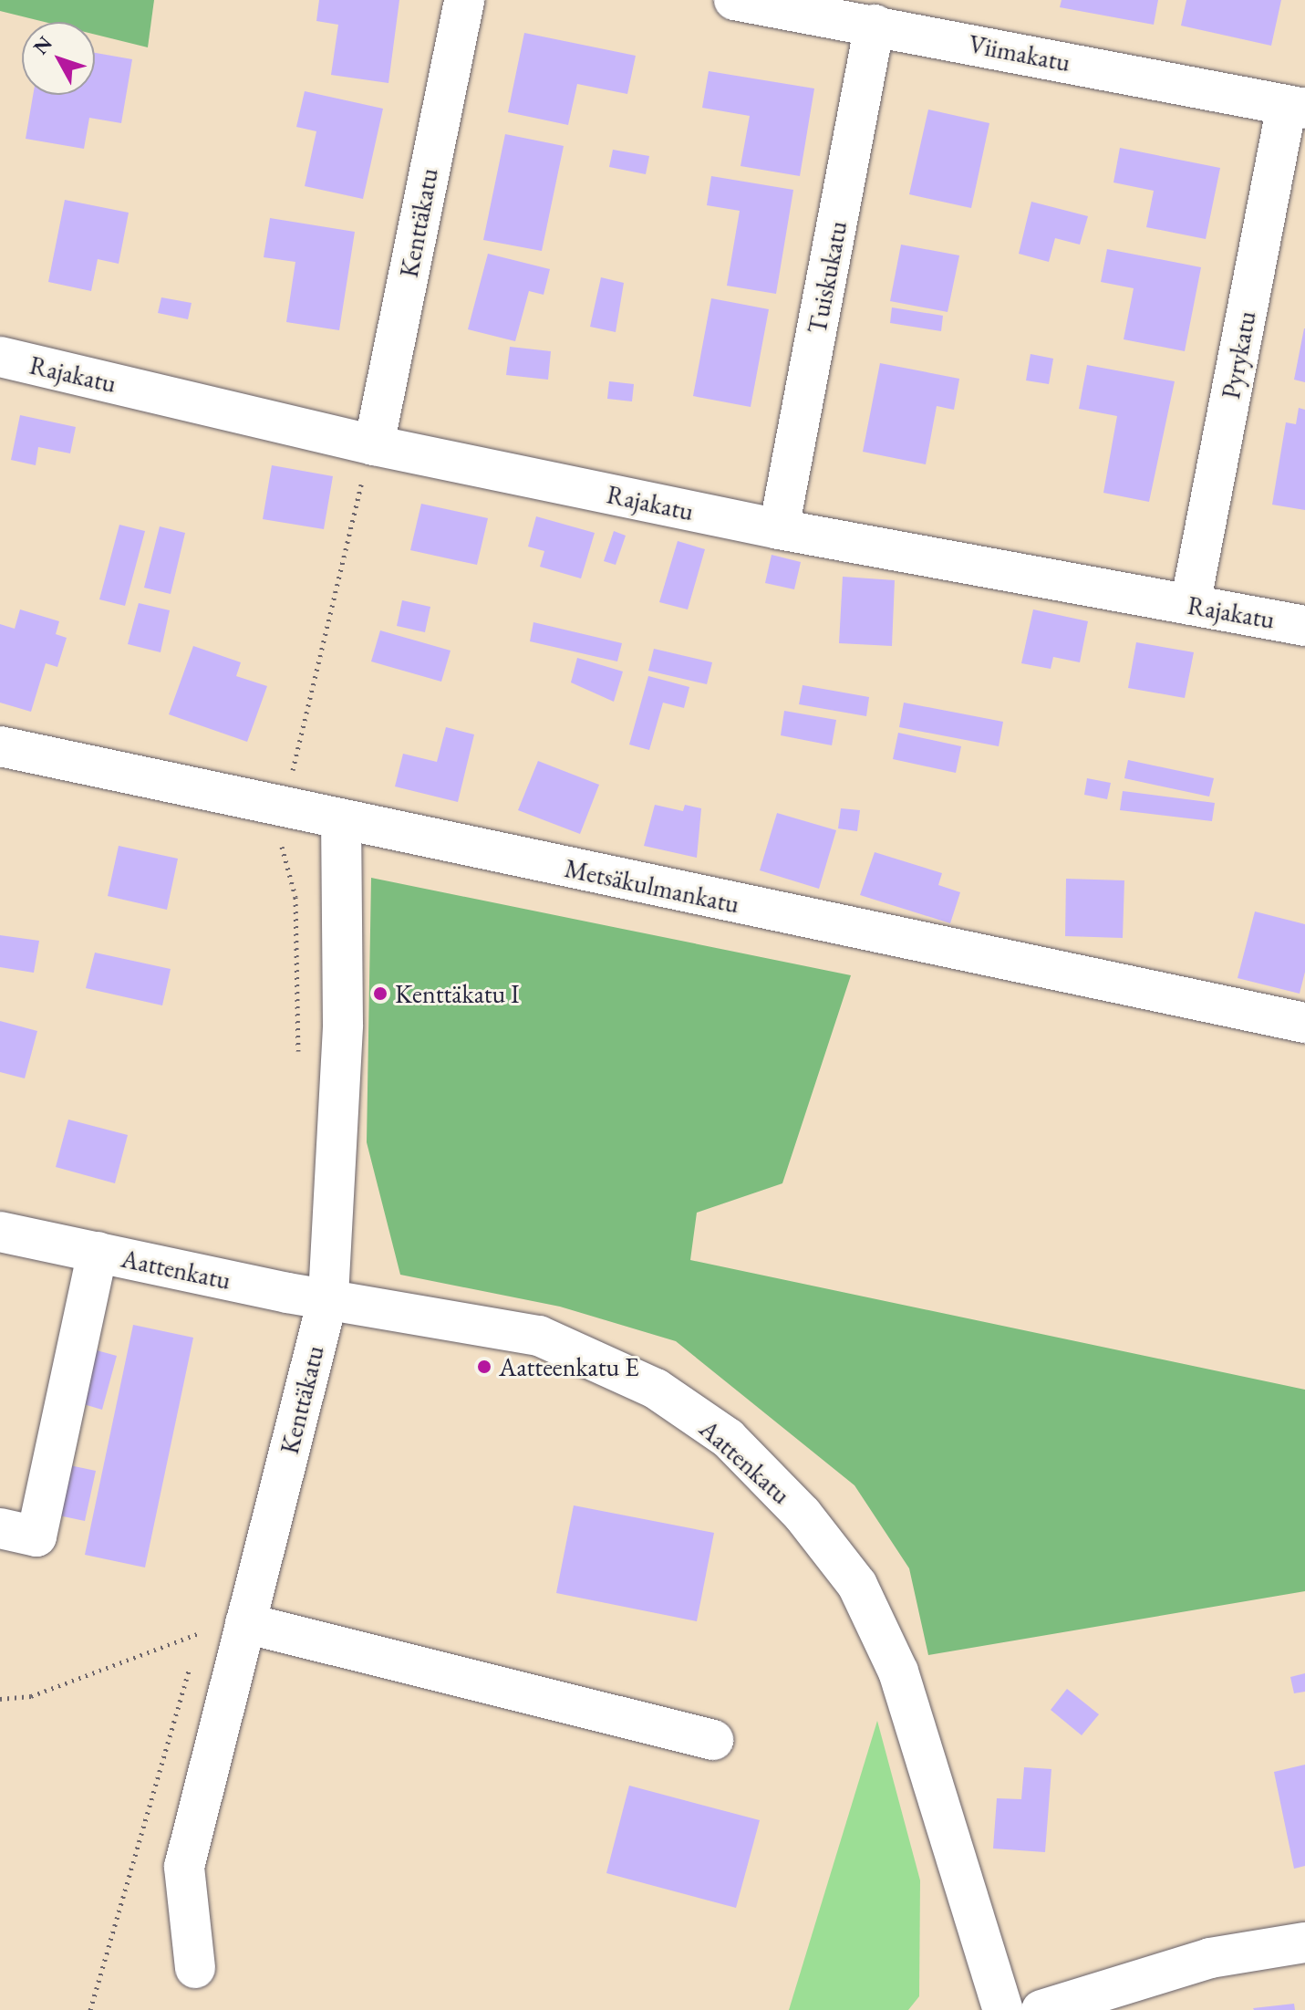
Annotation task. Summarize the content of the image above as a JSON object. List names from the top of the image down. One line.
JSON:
{"streets":{"street":["Viimakatu","Kenttäkatu","Tuiskukatu","Pyrykatu","Rajakatu","Metsäkulmankatu","Aattenkatu"]},"crossings":[["Viimakatu","Tuiskukatu"],["Viimakatu","Pyrykatu"],["Kenttäkatu","Rajakatu"],["Kenttäkatu","Metsäkulmankatu"],["Kenttäkatu","Aattenkatu"],["Tuiskukatu","Rajakatu"],["Pyrykatu","Rajakatu"]],"places":["Kenttäkatu I","Aatteenkatu E"],"north":"top left"}
